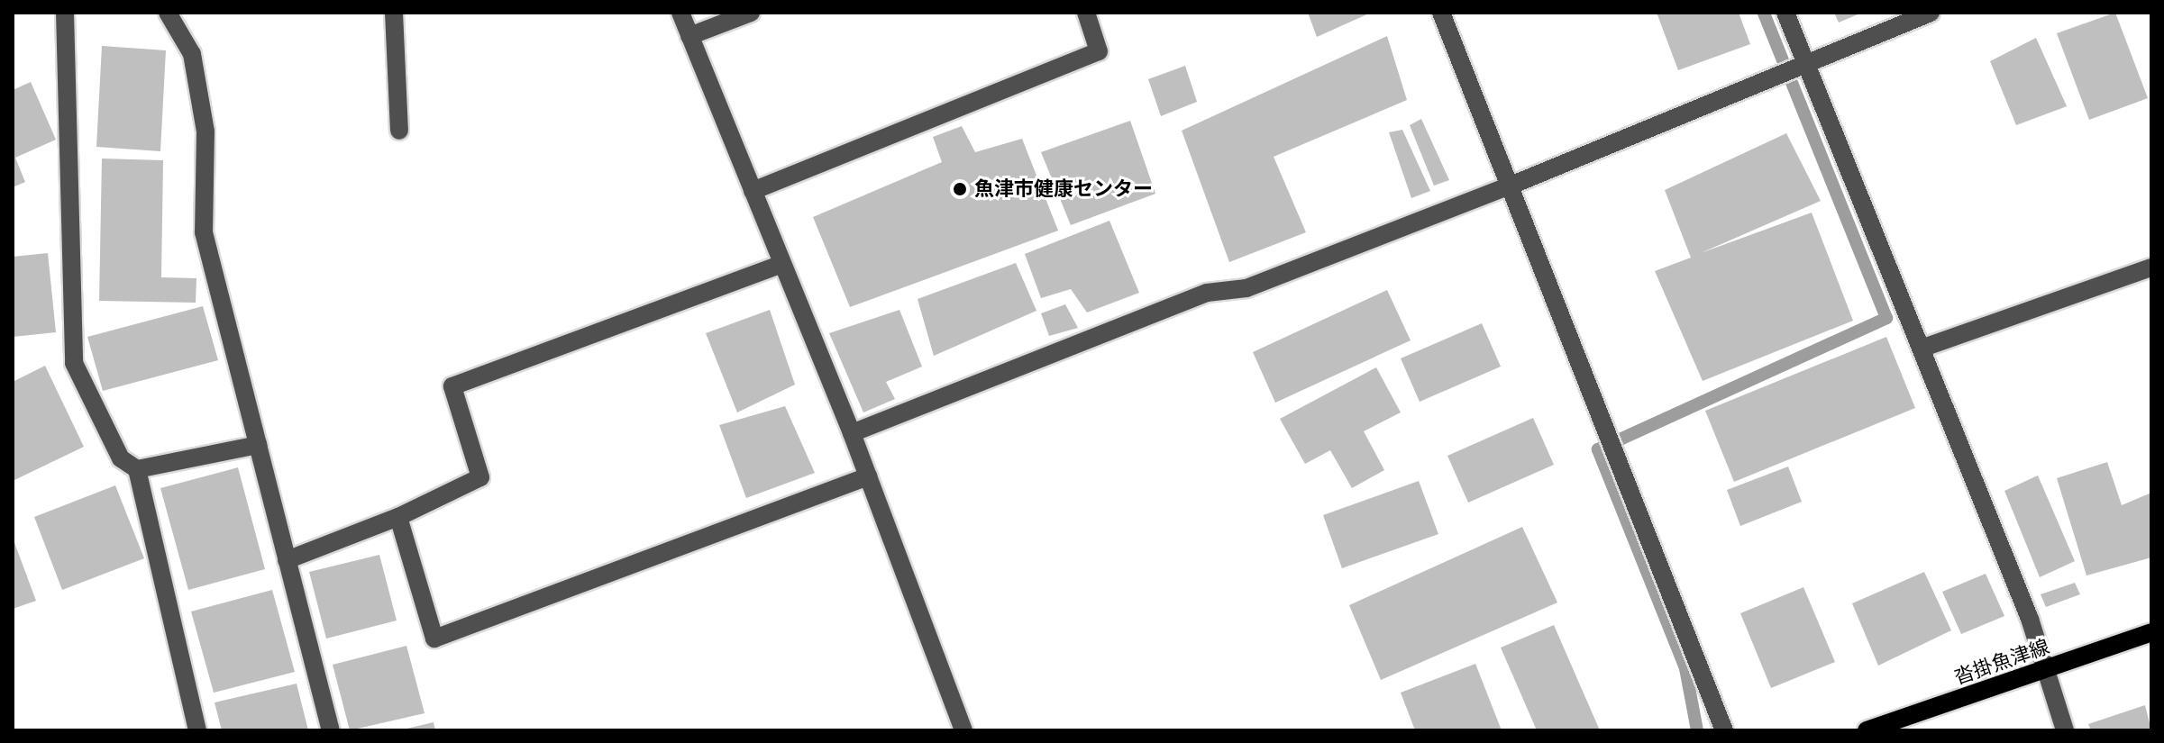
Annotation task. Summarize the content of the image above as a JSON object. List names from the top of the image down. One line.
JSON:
{"streets":{"main road":["沓掛魚津線"]},"places":["魚津市健康センター"]}
